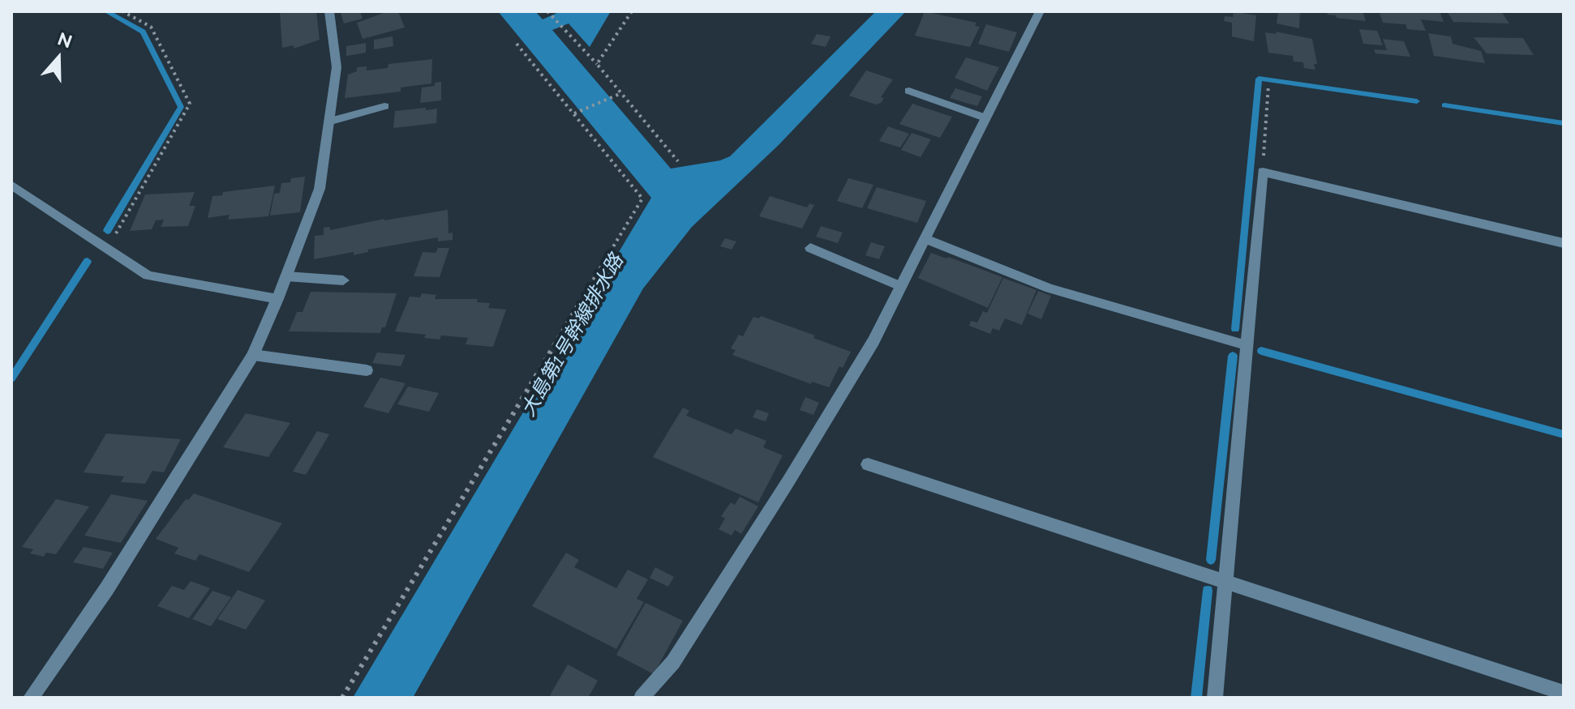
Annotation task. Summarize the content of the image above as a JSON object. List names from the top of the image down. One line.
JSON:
{"water":["大島第1号幹線排水路"],"north":"top"}
